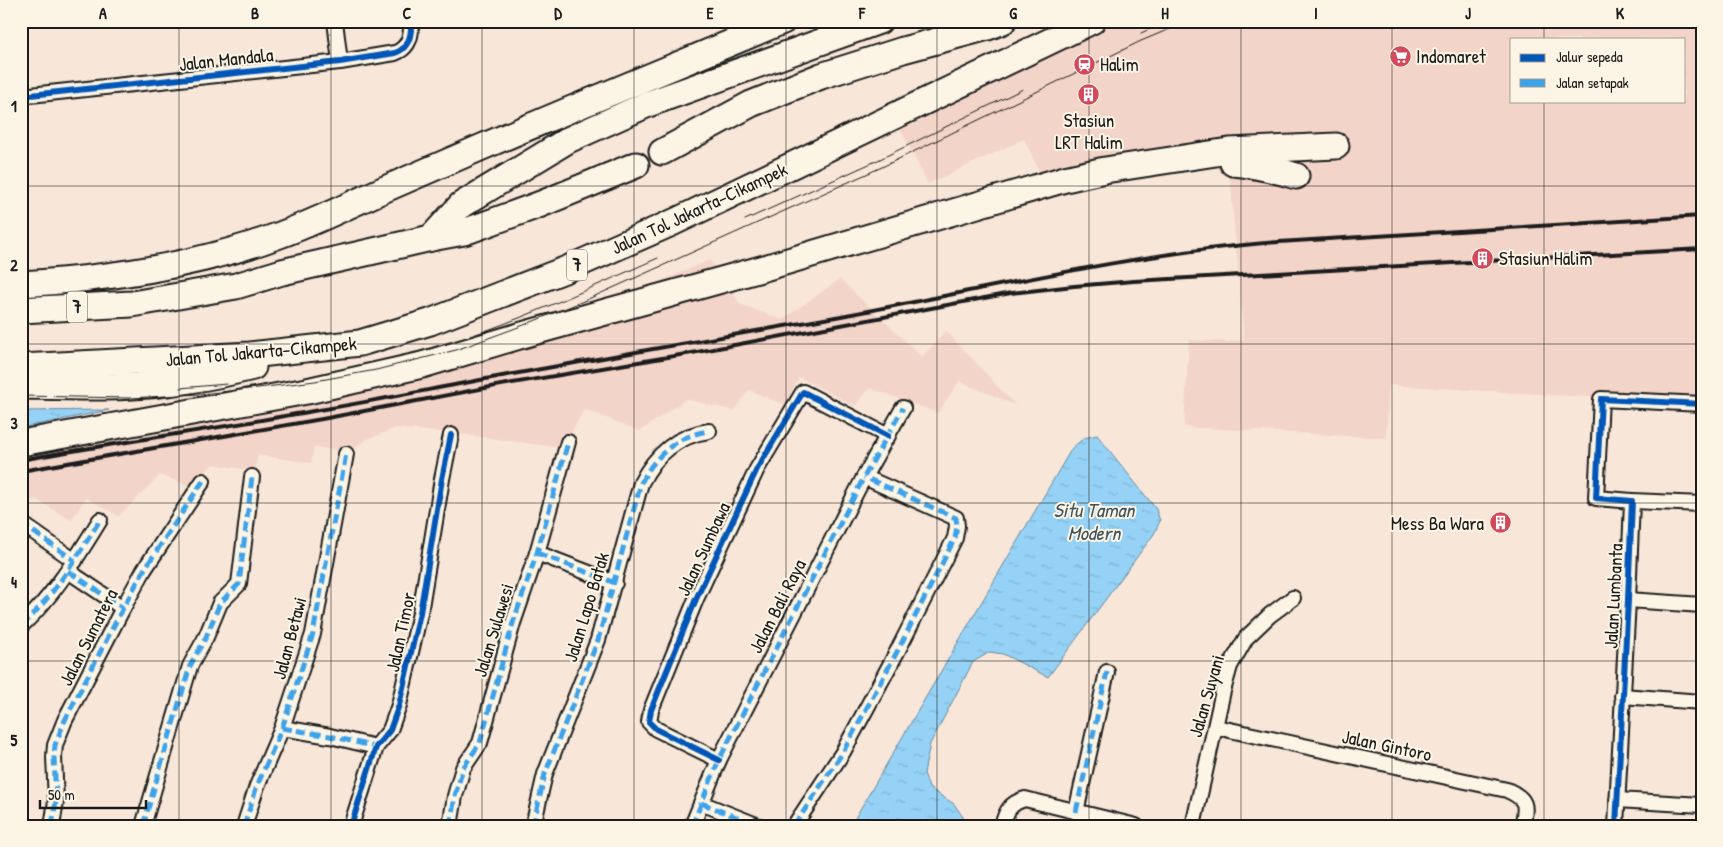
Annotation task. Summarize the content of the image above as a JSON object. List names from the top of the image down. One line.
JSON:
{"streets":{"highway":["Jalan Tol Jakarta–Cikampek","7"],"street":["Jalan Mandala","Jalan Sumbawa","Jalan Lumbanta","Jalan Bali Raya","Jalan Lapo Batak","Jalan Sulawesi","Jalan Timor","Jalan Sumatera","Jalan Betawi","Jalan Suyani","Jalan Gintoro"]},"crossings":[["Jalan Sumbawa","Jalan Bali Raya"],["Jalan Suyani","Jalan Gintoro"]],"water":["Situ Taman Modern"],"places":{"supermarket":["Indomaret"],"station":["Halim"],"building":["Stasiun LRT Halim","Stasiun Halim","Mess Ba Wara"]},"legend":["Jalur sepeda","Jalan setapak"],"scale_bar":"50 m","grid":{"columns":["A","B","C","D","E","F","G","H","I","J","K"],"rows":["1","2","3","4","5"]}}
